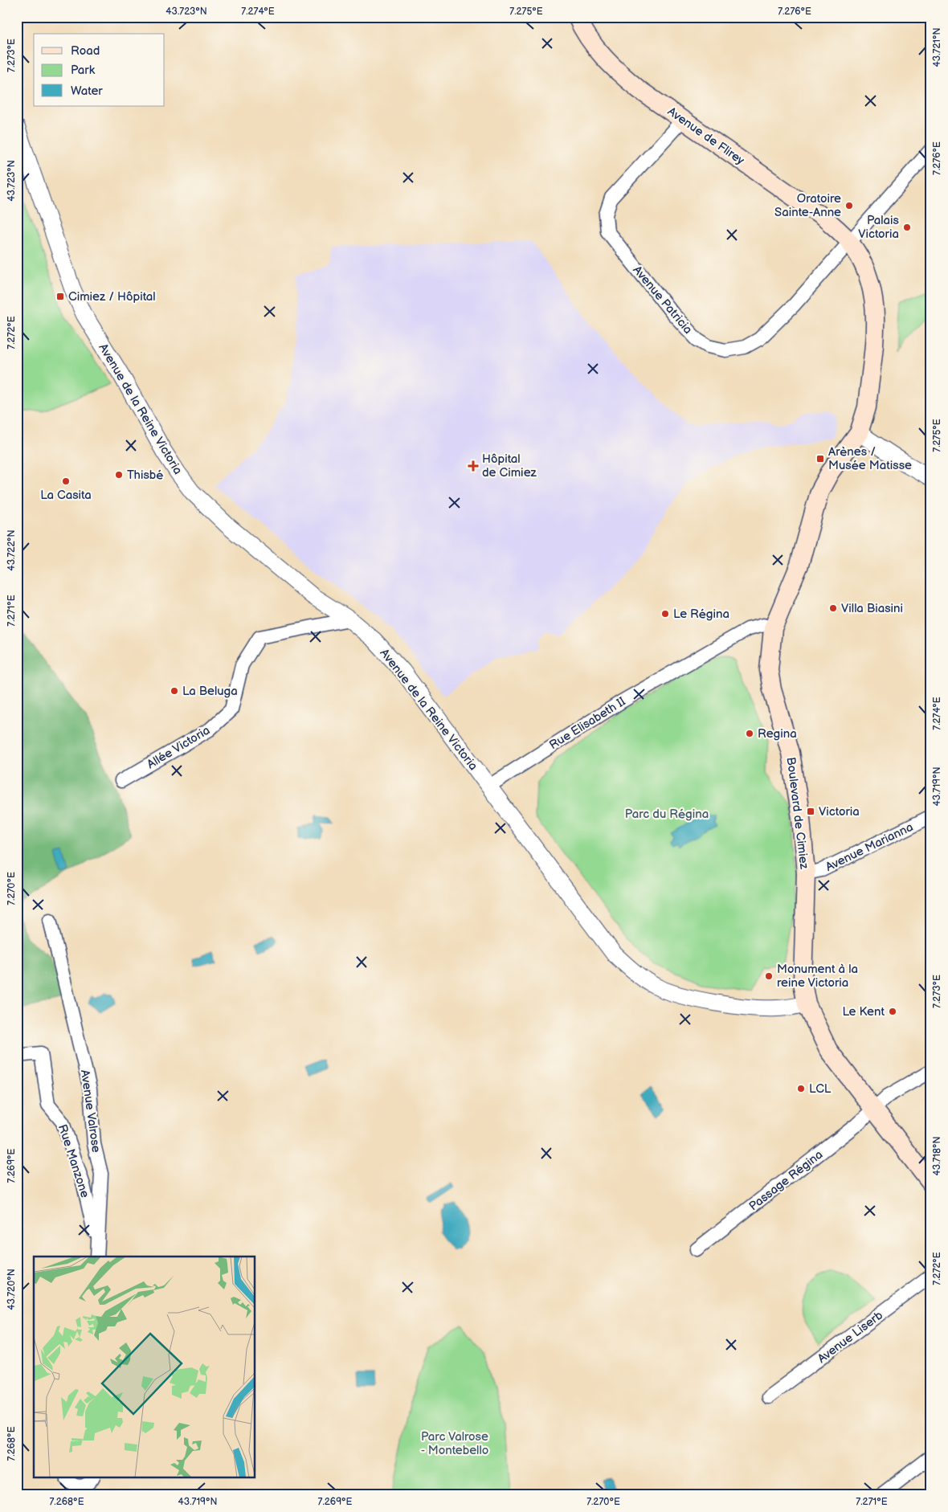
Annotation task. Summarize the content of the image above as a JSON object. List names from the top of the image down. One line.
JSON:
{"streets":{"main road":["Avenue de Flirey","Boulevard de Cimiez"],"street":["Avenue Patricia","Avenue de la Reine Victoria","Rue Elisabeth II","Allée Victoria","Avenue Marianna","Avenue Valrose","Rue Manzone","Passage Régina","Avenue Liserb"]},"crossings":[["Avenue de Flirey","Avenue Patricia"],["Avenue de Flirey","Boulevard de Cimiez"],["Avenue Patricia","Boulevard de Cimiez"],["Avenue de la Reine Victoria","Rue Elisabeth II"],["Avenue de la Reine Victoria","Allée Victoria"],["Avenue de la Reine Victoria","Boulevard de Cimiez"],["Rue Elisabeth II","Boulevard de Cimiez"],["Boulevard de Cimiez","Avenue Marianna"],["Boulevard de Cimiez","Passage Régina"],["Avenue Valrose","Rue Manzone"]],"parks":["Parc du Régina","Parc Valrose - Montebello"],"places":{"other":["Oratoire Sainte-Anne","Palais Victoria","Thisbé","La Casita","Villa Biasini","Le Régina","La Beluga","Regina","Monument à la reine Victoria","Le Kent","LCL"],"transit":["Cimiez / Hôpital","Arènes / Musée Matisse","Victoria"],"health":["Hôpital de Cimiez"]},"legend":["Road","Park","Water"],"coordinates":["43.723°N","7.274°E","7.275°E","7.276°E","43.721°N","7.273°E","7.272°E","43.722°N","7.271°E","43.719°N","7.270°E","43.718°N","7.269°E","43.720°N","7.268°E"]}
